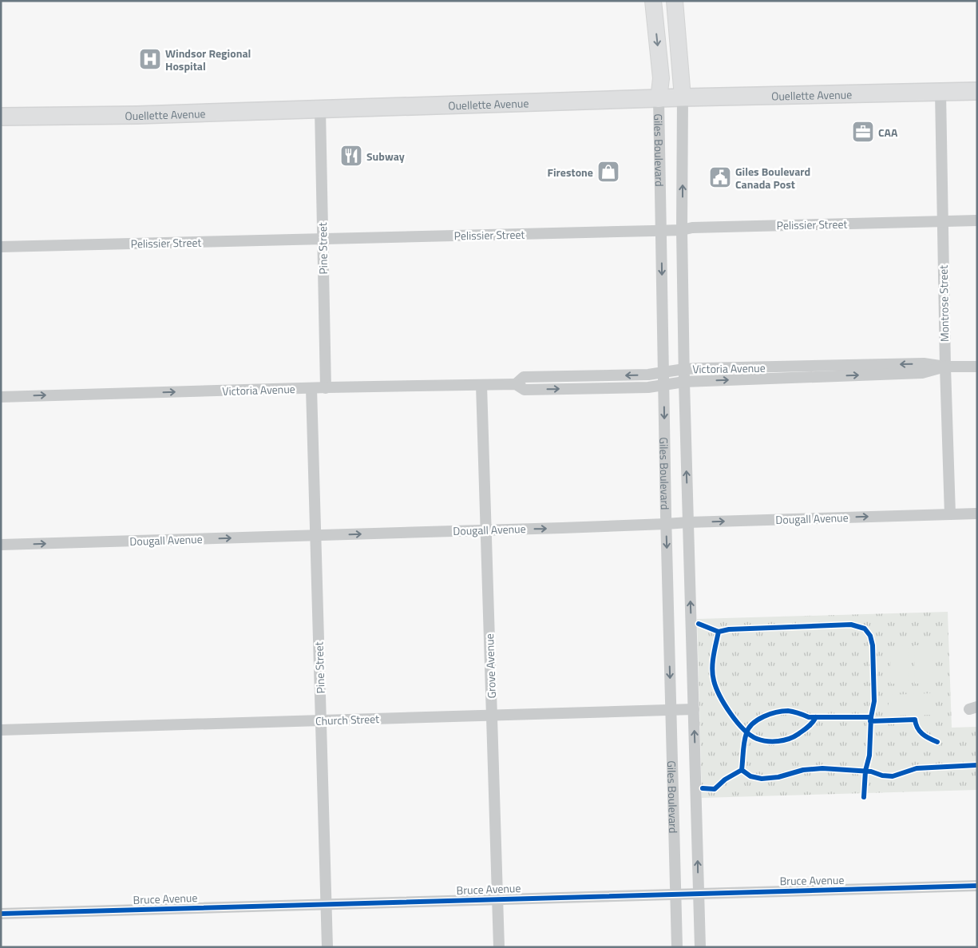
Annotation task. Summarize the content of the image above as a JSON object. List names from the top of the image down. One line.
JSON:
{"streets":{"main road":["Ouellette Avenue"],"street":["Giles Boulevard","Pelissier Street","Pine Street","Montrose Street","Victoria Avenue","Dougall Avenue","Grove Avenue","Church Street","Bruce Avenue"]},"crossings":[["Ouellette Avenue","Giles Boulevard"],["Ouellette Avenue","Pine Street"],["Ouellette Avenue","Montrose Street"],["Giles Boulevard","Pelissier Street"],["Giles Boulevard","Victoria Avenue"],["Giles Boulevard","Dougall Avenue"],["Giles Boulevard","Church Street"],["Giles Boulevard","Bruce Avenue"],["Pelissier Street","Pine Street"],["Pelissier Street","Montrose Street"],["Pine Street","Victoria Avenue"],["Pine Street","Dougall Avenue"],["Pine Street","Church Street"],["Pine Street","Bruce Avenue"],["Montrose Street","Victoria Avenue"],["Montrose Street","Dougall Avenue"],["Victoria Avenue","Grove Avenue"],["Dougall Avenue","Grove Avenue"],["Grove Avenue","Church Street"],["Grove Avenue","Bruce Avenue"]],"one_way":["Dougall Avenue"],"places":{"hospital":["Windsor Regional Hospital"],"office":["CAA"],"restaurant":["Subway"],"shop":["Firestone"],"public building":["Giles Boulevard Canada Post"]}}
